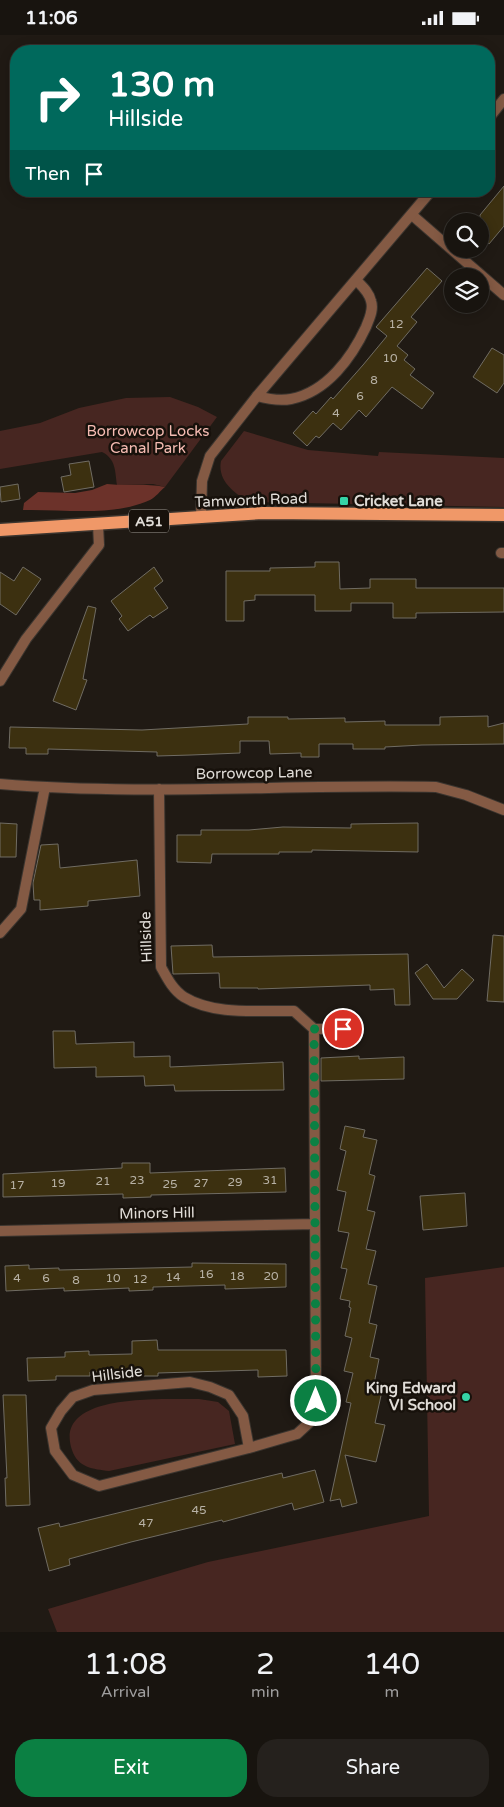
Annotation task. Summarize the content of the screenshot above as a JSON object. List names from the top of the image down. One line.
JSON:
{"streets":{"main road":["Tamworth Road","A51"],"street":["Borrowcop Lane","Hillside","Minors Hill"]},"crossings":[["Borrowcop Lane","Hillside"],["Hillside","Minors Hill"]],"parks":["Borrowcop Locks Canal Park"],"places":{"transit":["Cricket Lane"],"other":["King Edward VI School"]},"house_numbers":["12","10","8","6","4","23","31","21","29","19","27","25","17","16","18","20","14","4","6","10","12","8","45","47"],"page":{"status":"11:06","turn":["130 m","Hillside"],"then":"Then","eta":["11:08","Arrival","2","min","140","m"],"buttons":["Exit","Share"]}}
